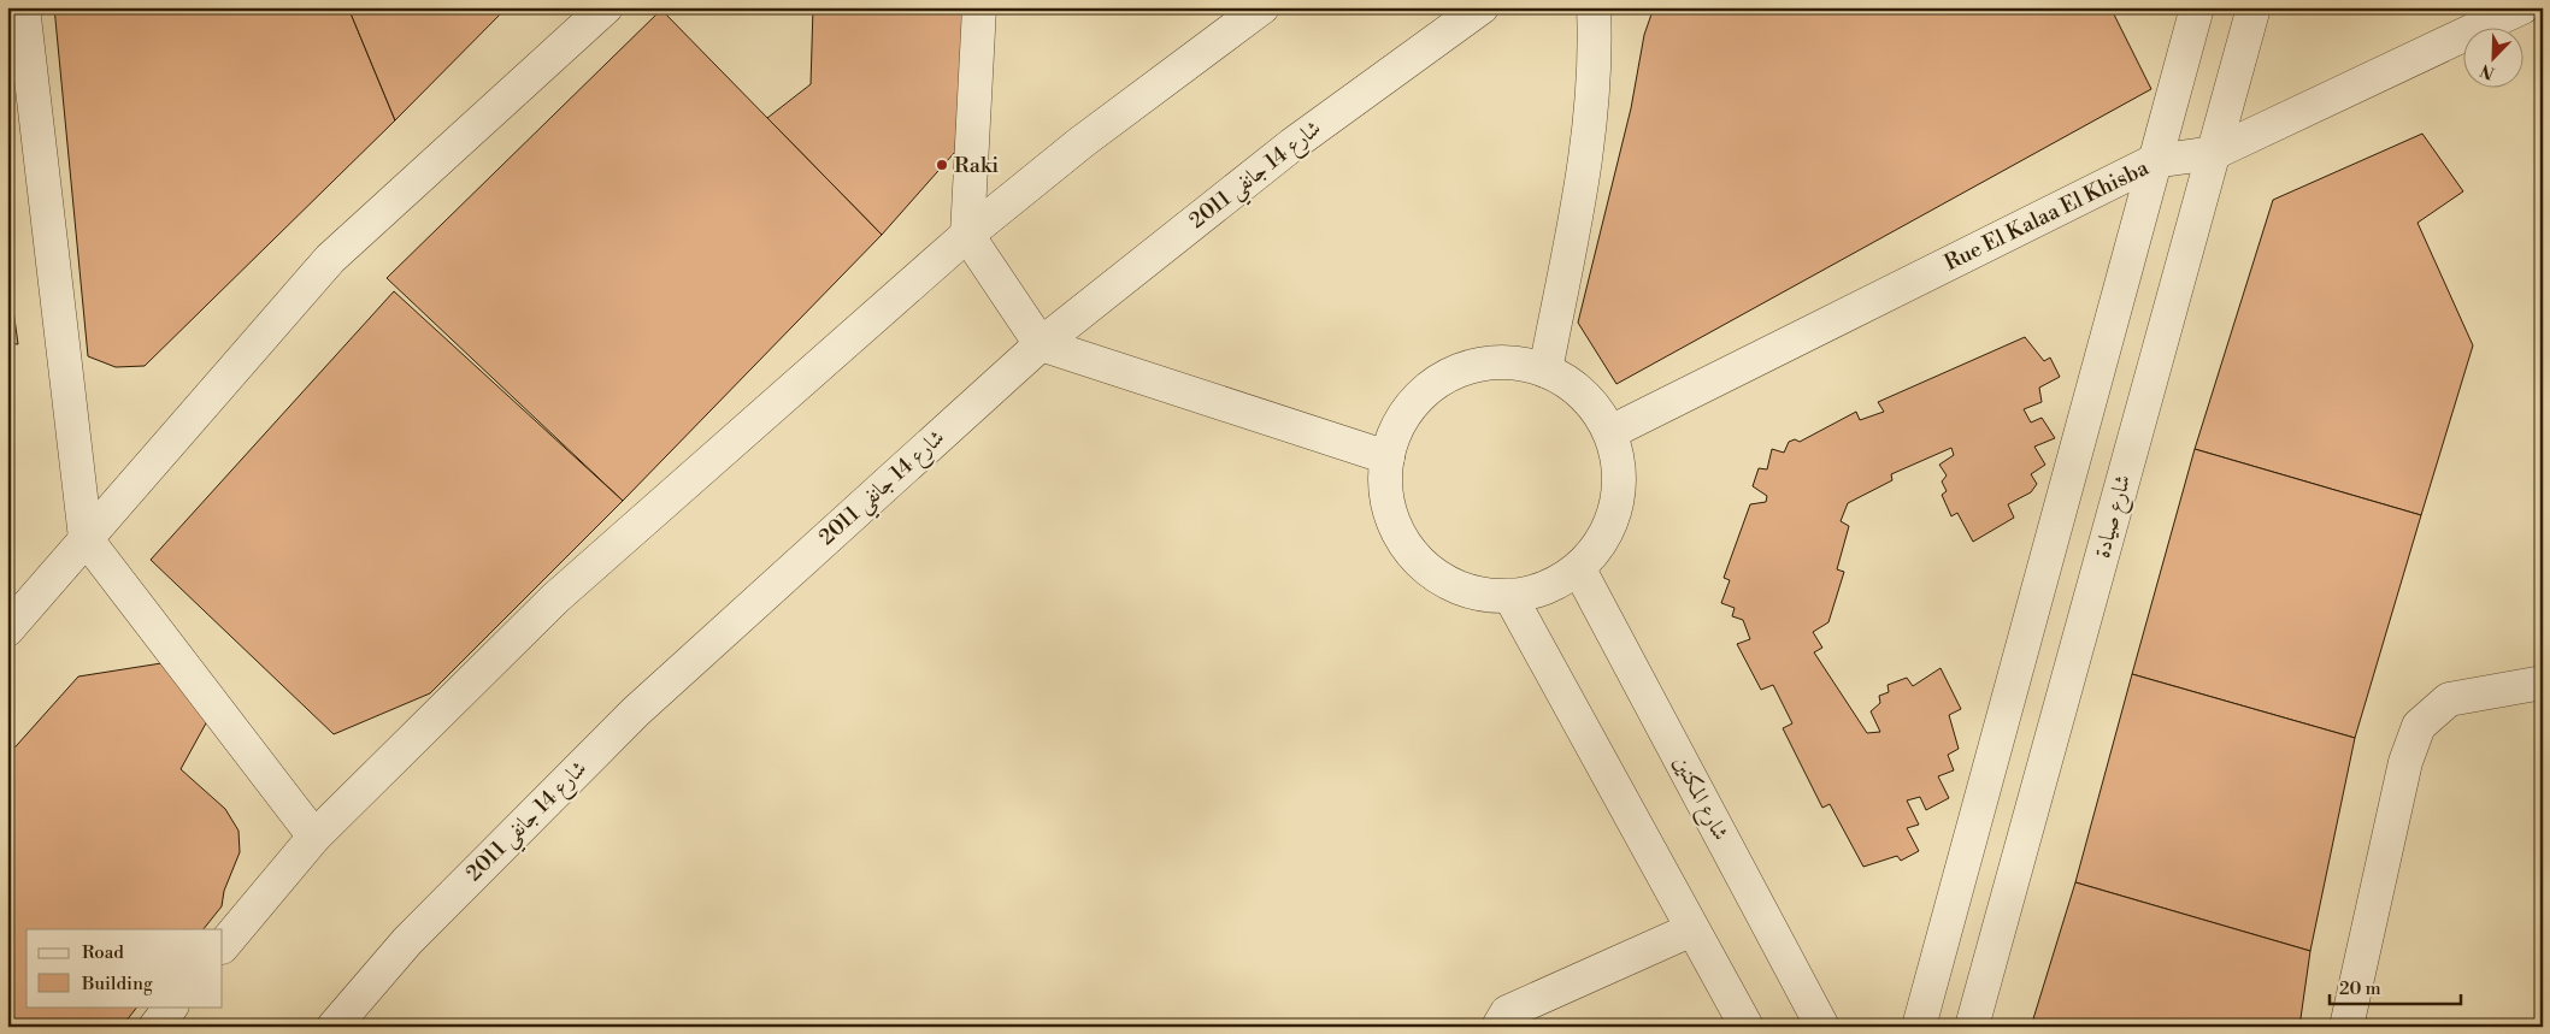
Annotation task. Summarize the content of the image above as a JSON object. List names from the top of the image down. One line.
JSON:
{"streets":{"street":["شارع 14 جانفي 2011","Rue El Kalaa El Khisba","شارع صيادة","شارع المكنين"]},"crossings":[["Rue El Kalaa El Khisba","شارع صيادة"]],"places":["Raki"],"legend":["Road","Building"],"scale_bar":"20 m","north":"bottom left"}
